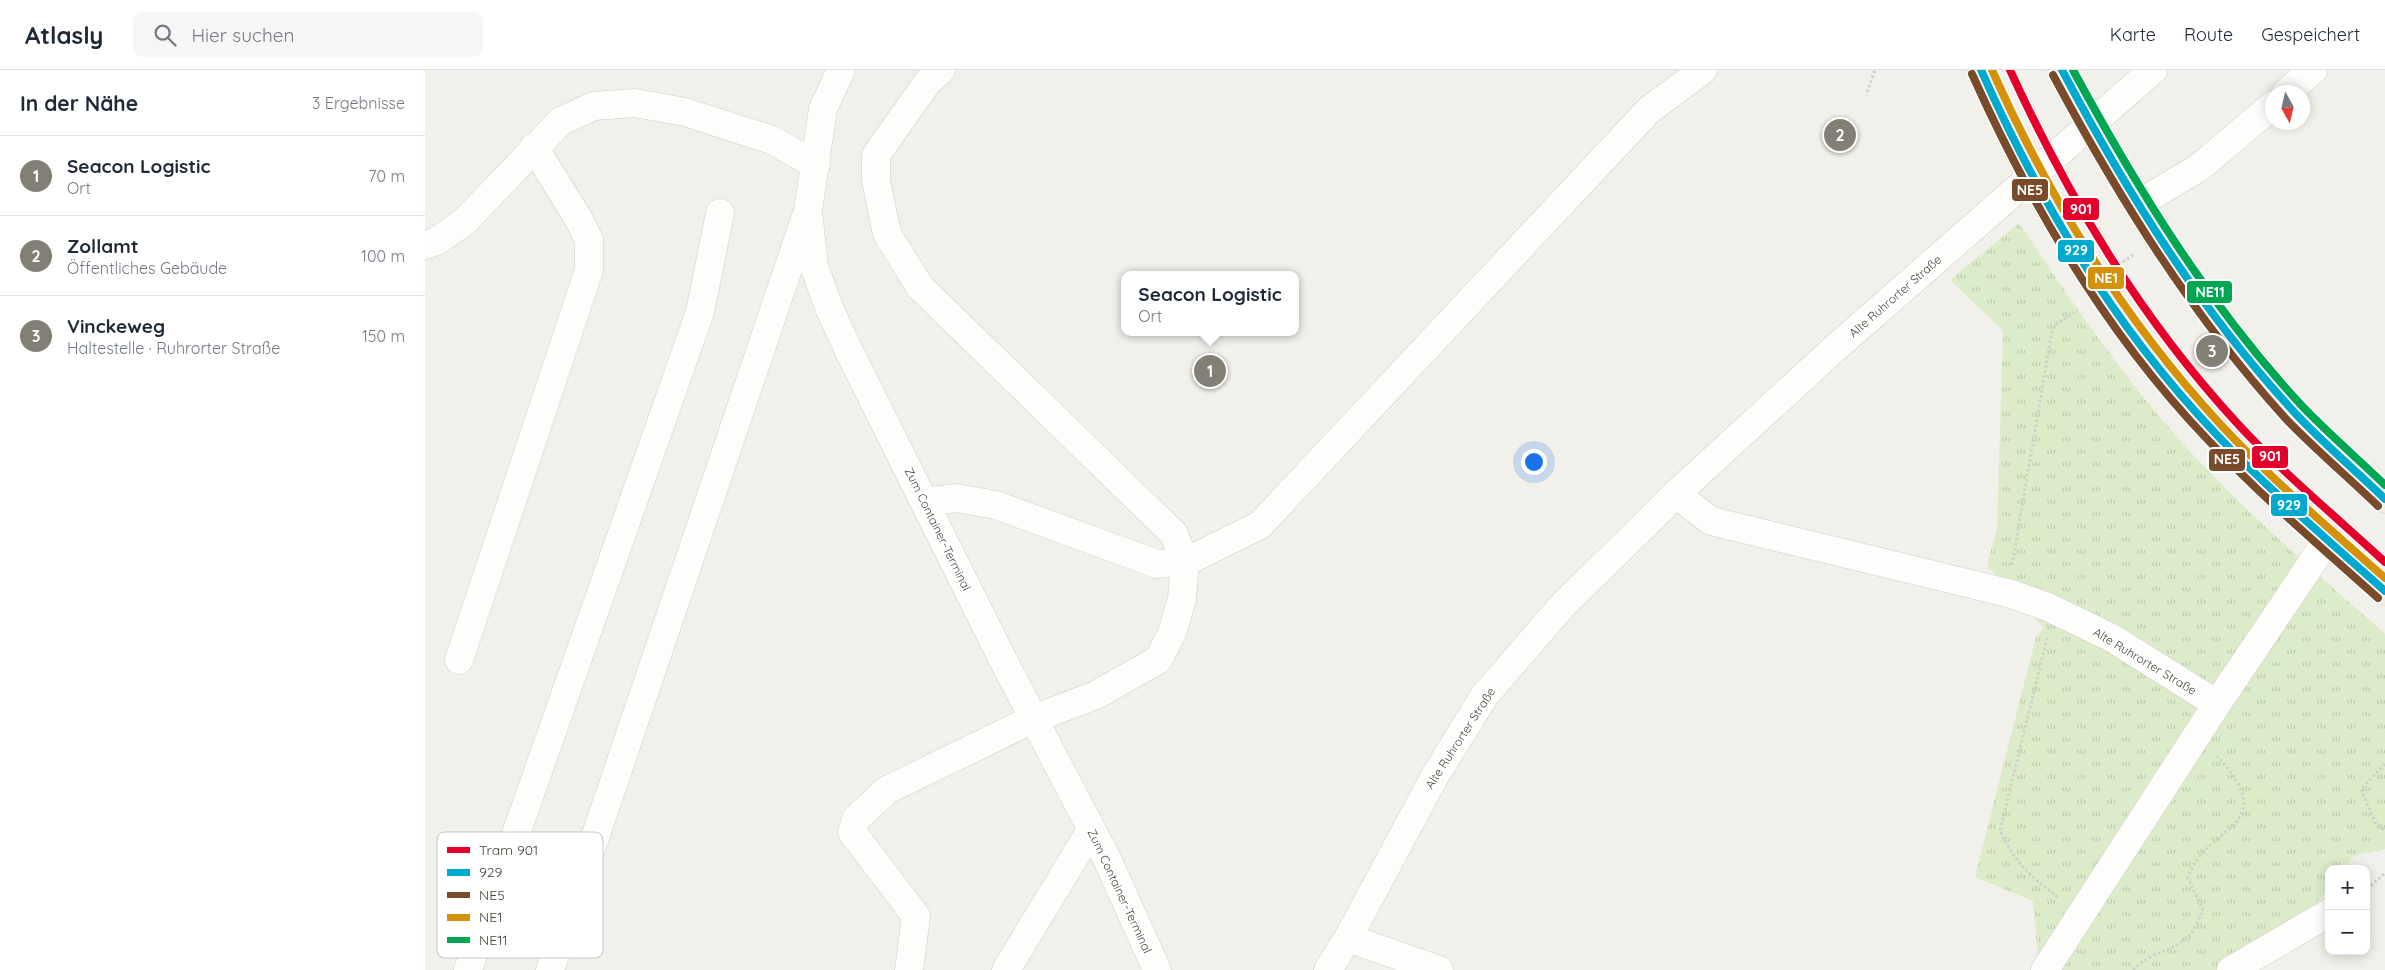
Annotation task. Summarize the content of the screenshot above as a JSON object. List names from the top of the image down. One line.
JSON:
{"streets":{"street":["Alte Ruhrorter Straße","Zum Container-Terminal"]},"lines":["tram line 901","transit line 929","transit line NE1","transit line NE11","transit line NE5"],"legend":["Tram 901","929","NE5","NE1","NE11"],"north":"bottom","page":{"header":"Atlasly","search":"Hier suchen","nav":["Karte","Route","Gespeichert"],"heading":["In der Nähe","3 Ergebnisse"],"pins":["2","3","1"],"list":[{"mark":"1","name":"Seacon Logistic","note":"Ort","value":"70 m"},{"mark":"2","name":"Zollamt","note":"Öffentliches Gebäude","value":"100 m"},{"mark":"3","name":"Vinckeweg","note":"Haltestelle · Ruhrorter Straße","value":"150 m"}],"popup":["Seacon Logistic","Ort"],"map_buttons":["+","−"]}}
